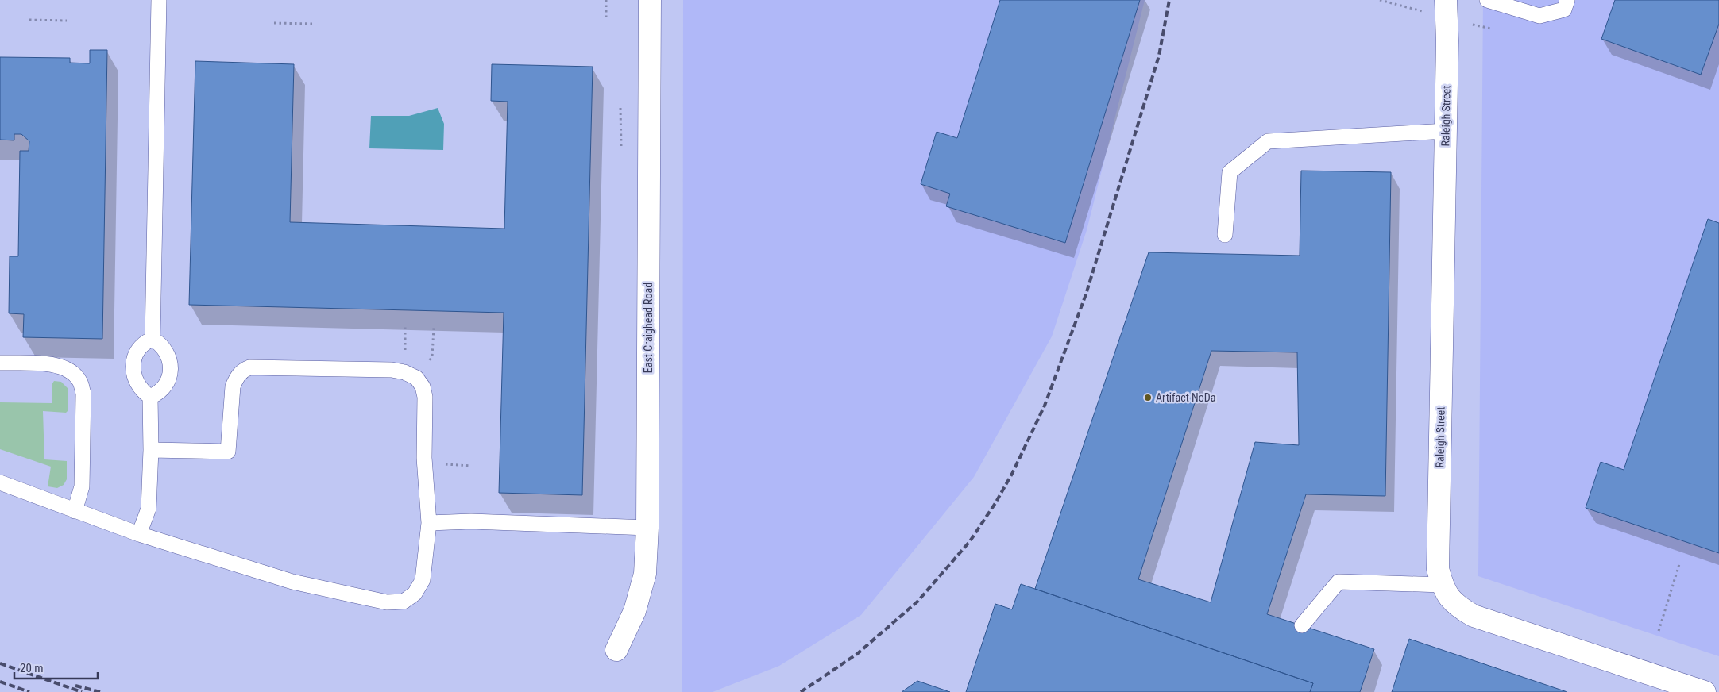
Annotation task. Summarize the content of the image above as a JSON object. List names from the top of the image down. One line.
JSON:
{"streets":{"street":["Raleigh Street","East Craighead Road"]},"places":["Artifact NoDa"],"scale_bar":"20 m"}
